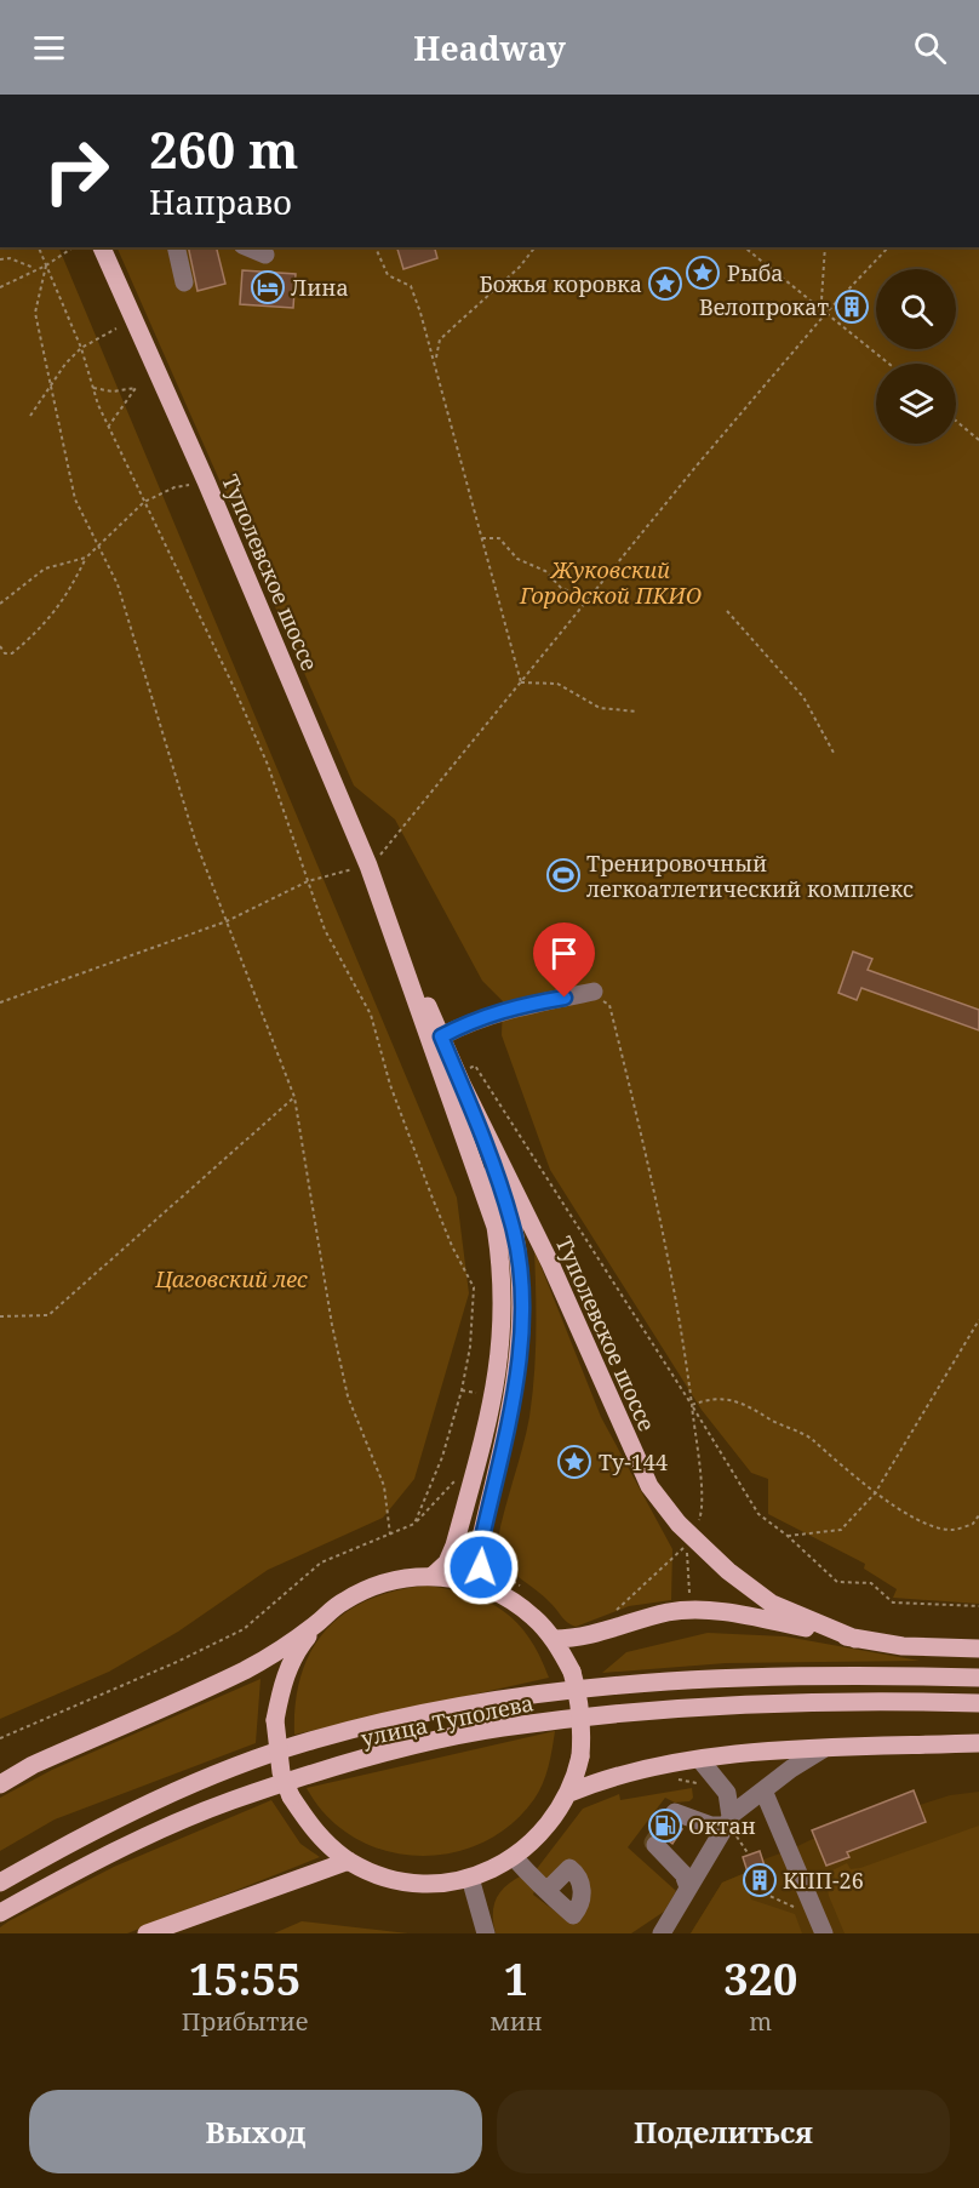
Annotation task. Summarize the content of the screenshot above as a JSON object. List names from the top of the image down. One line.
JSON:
{"streets":{"main road":["Туполевское шоссе","улица Туполева"]},"parks":["Жуковский Городской ПКИО","Цаговский лес"],"places":{"place":["Рыба","Божья коровка","Ty-144"],"hotel":["Лина"],"building":["Велопрокат","КПП-26"],"sports":["Тренировочный легкоатлетический комплекс"],"fuel station":["Октан"]},"page":{"header":"Headway","turn":["260 m","Направо"],"eta":["15:55","Прибытие","1","мин","320","m"],"buttons":["Выход","Поделиться"]}}
